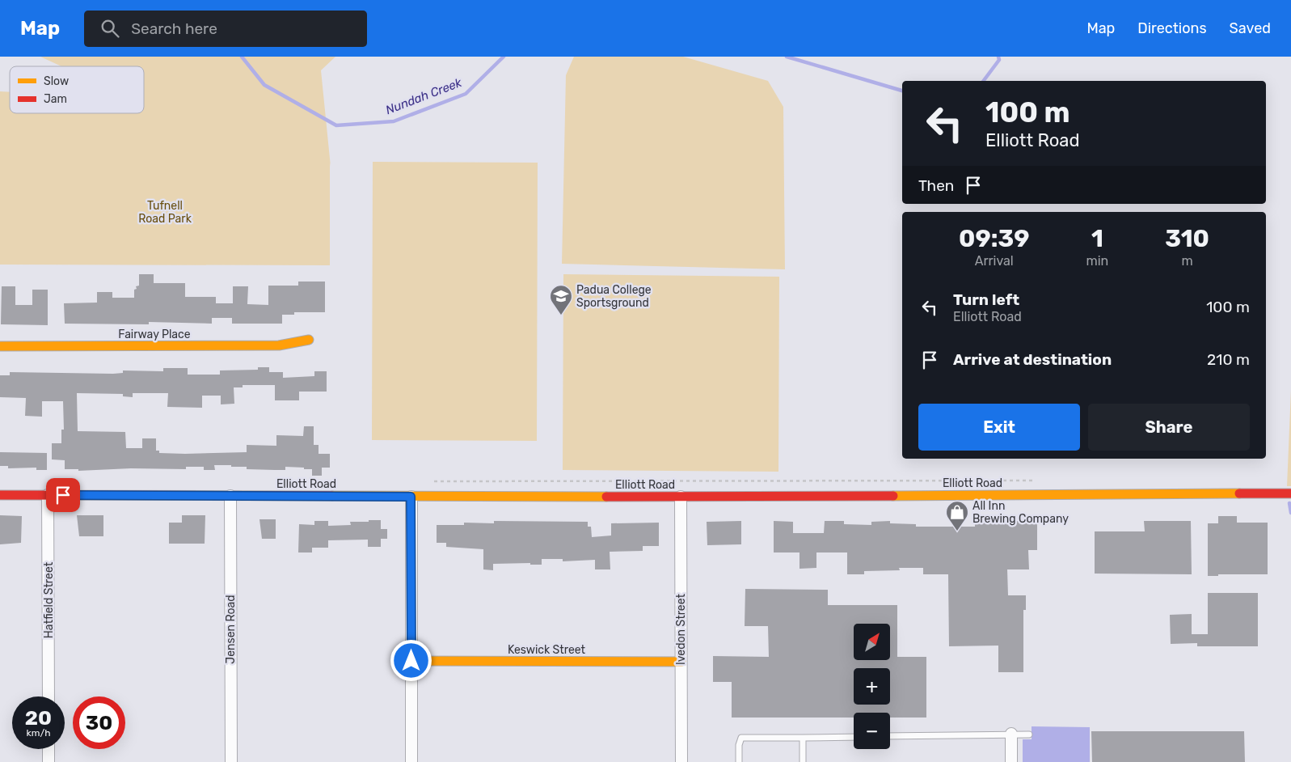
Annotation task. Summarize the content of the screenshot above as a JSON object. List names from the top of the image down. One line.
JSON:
{"streets":{"street":["Fairway Place","Elliott Road","Hatfield Street","Jensen Road","Ivedon Street","Keswick Street"]},"crossings":[["Elliott Road","Hatfield Street"],["Elliott Road","Jensen Road"],["Elliott Road","Ivedon Street"],["Ivedon Street","Keswick Street"]],"water":["Nundah Creek"],"parks":["Tufnell Road Park"],"places":{"school or university":["Padua College Sportsground"],"shop":["All Inn Brewing Company"]},"legend":["Slow","Jam"],"north":"top right","page":{"header":"Map","search":"Search here","nav":["Map","Directions","Saved"],"turn":["100 m","Elliott Road"],"then":"Then","eta":["09:39","Arrival","1","min","310","m"],"list":[{"name":"Turn left","note":"Elliott Road","value":"100 m"},{"name":"Arrive at destination","value":"210 m"}],"buttons":["Exit","Share"],"map_buttons":["+","−"],"speed":"20 km/h","limit":"30"}}
